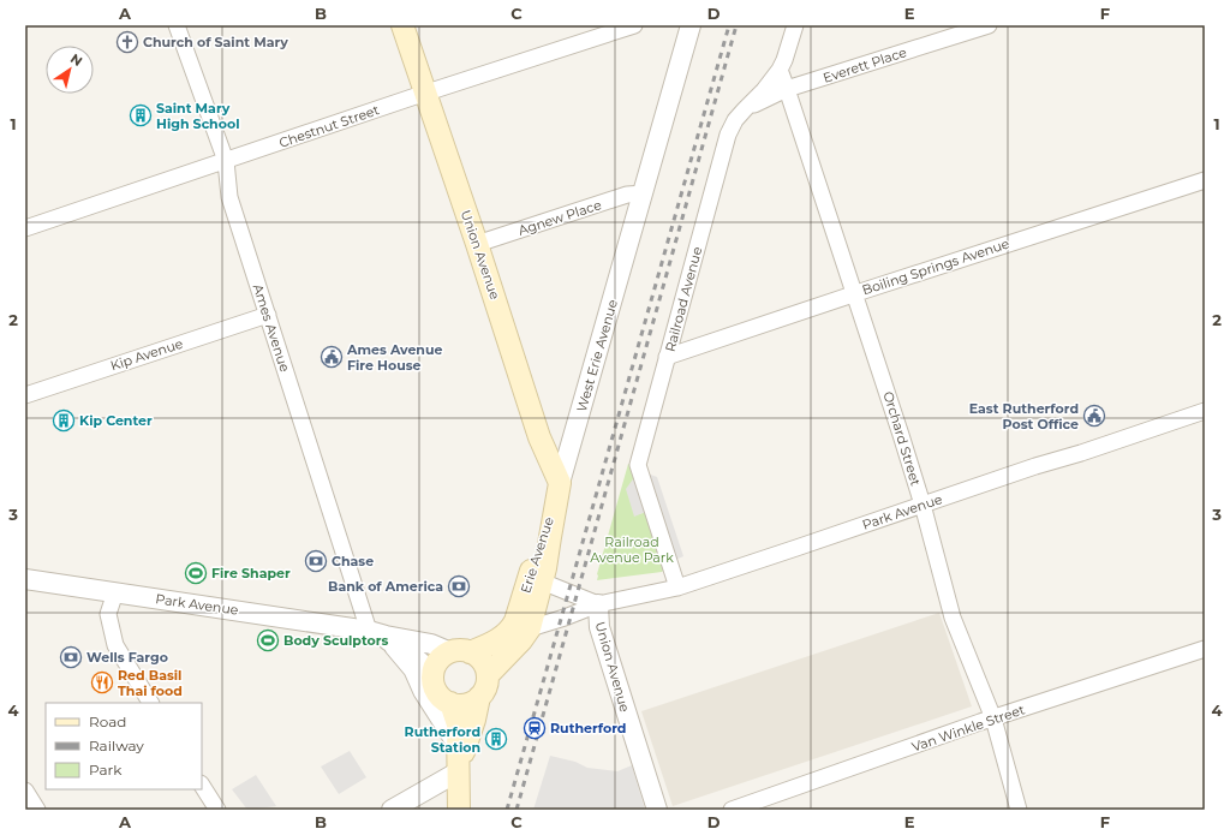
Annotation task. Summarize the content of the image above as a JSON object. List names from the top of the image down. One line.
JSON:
{"streets":{"main road":["Union Avenue","West Erie Avenue","Erie Avenue"],"street":["Everett Place","Chestnut Street","Agnew Place","Boiling Springs Avenue","Railroad Avenue","Ames Avenue","Kip Avenue","Orchard Street","Park Avenue","Van Winkle Street"]},"crossings":[["Everett Place","Railroad Avenue"],["Everett Place","Orchard Street"],["Chestnut Street","Union Avenue"],["Chestnut Street","Ames Avenue"],["Agnew Place","Union Avenue"],["Agnew Place","West Erie Avenue"],["Union Avenue","West Erie Avenue"],["Union Avenue","Park Avenue"],["Union Avenue","Erie Avenue"],["Boiling Springs Avenue","Railroad Avenue"],["Boiling Springs Avenue","Orchard Street"],["Railroad Avenue","Orchard Street"],["Railroad Avenue","Park Avenue"],["Ames Avenue","Kip Avenue"],["Ames Avenue","Park Avenue"],["West Erie Avenue","Park Avenue"],["West Erie Avenue","Erie Avenue"],["Orchard Street","Park Avenue"],["Orchard Street","Van Winkle Street"],["Park Avenue","Erie Avenue"]],"parks":["Railroad Avenue Park"],"places":{"church":["Church of Saint Mary"],"building":["Saint Mary High School","Kip Center","Rutherford Station"],"public building":["Ames Avenue Fire House","East Rutherford Post Office"],"bank":["Chase","Bank of America","Wells Fargo"],"sports":["Fire Shaper","Body Sculptors"],"restaurant":["Red Basil Thai food"],"station":["Rutherford"]},"legend":["Road","Railway","Park"],"north":"top right","grid":{"columns":["A","B","C","D","E","F"],"rows":["1","2","3","4"]}}
